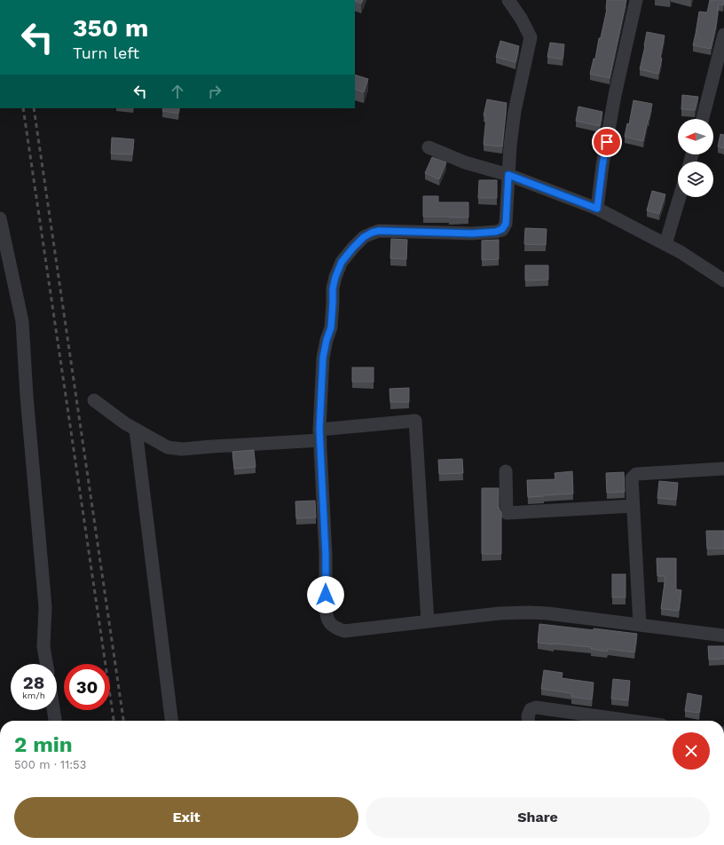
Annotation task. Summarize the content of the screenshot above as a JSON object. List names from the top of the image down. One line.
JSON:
{"north":"left","page":{"turn":["350 m","Turn left"],"speed":"28 km/h","limit":"30","heading":["2 min","500 m · 11:53"],"buttons":["Exit","Share"]}}
